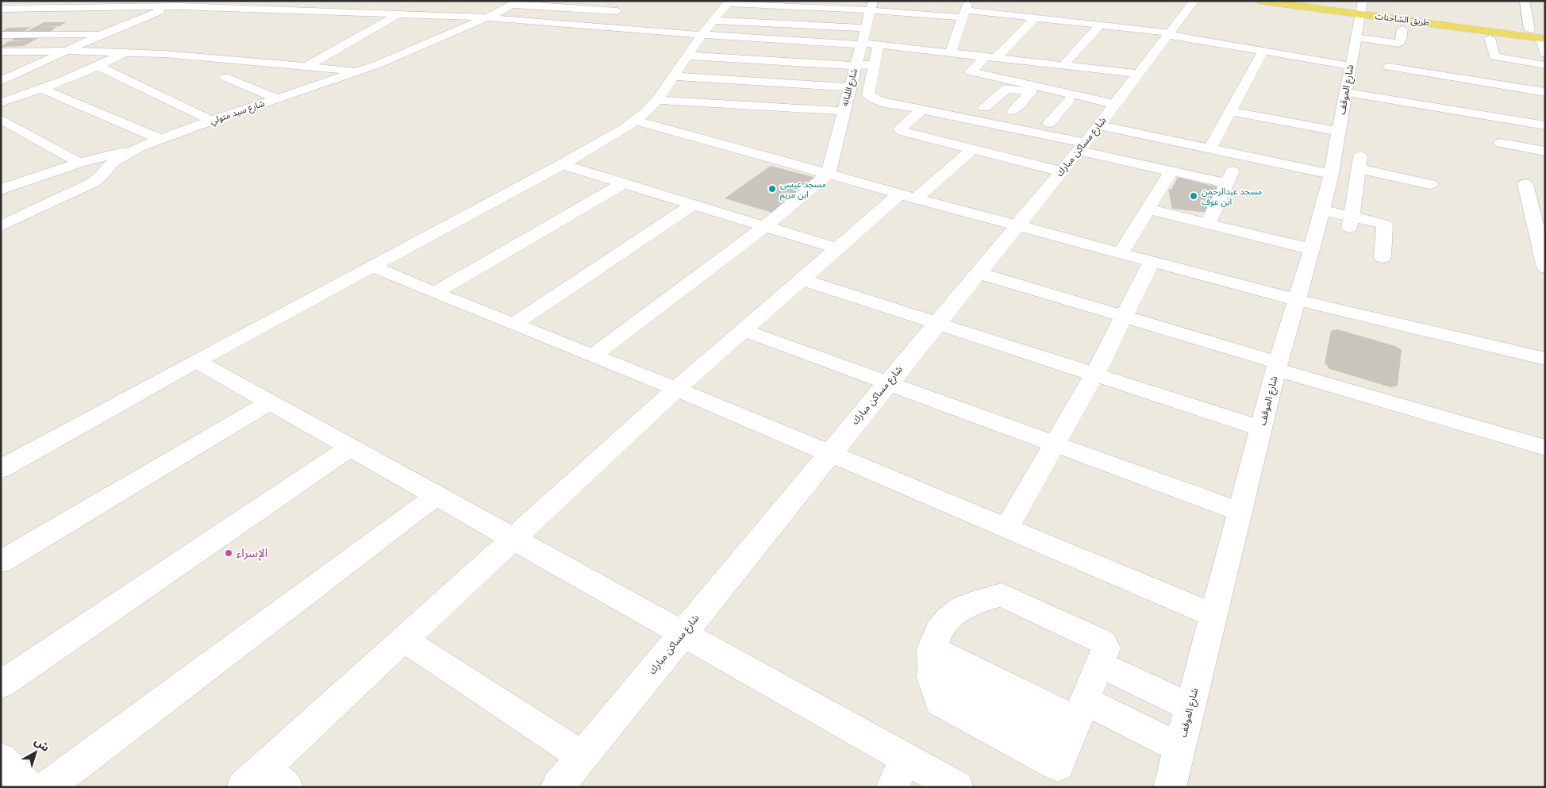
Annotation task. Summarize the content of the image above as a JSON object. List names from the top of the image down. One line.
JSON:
{"streets":{"main road":["طريق الشاحنات"],"street":["شارع اللبانه","شارع الموقف","شارع سيد متولي","شارع مساكن مبارك"]},"crossings":[["طريق الشاحنات","شارع الموقف"]],"places":["مسجد عيسى ابن مريم","مسجد عبدالرحمن ابن عوف","الإسراء"],"north":"top right"}
